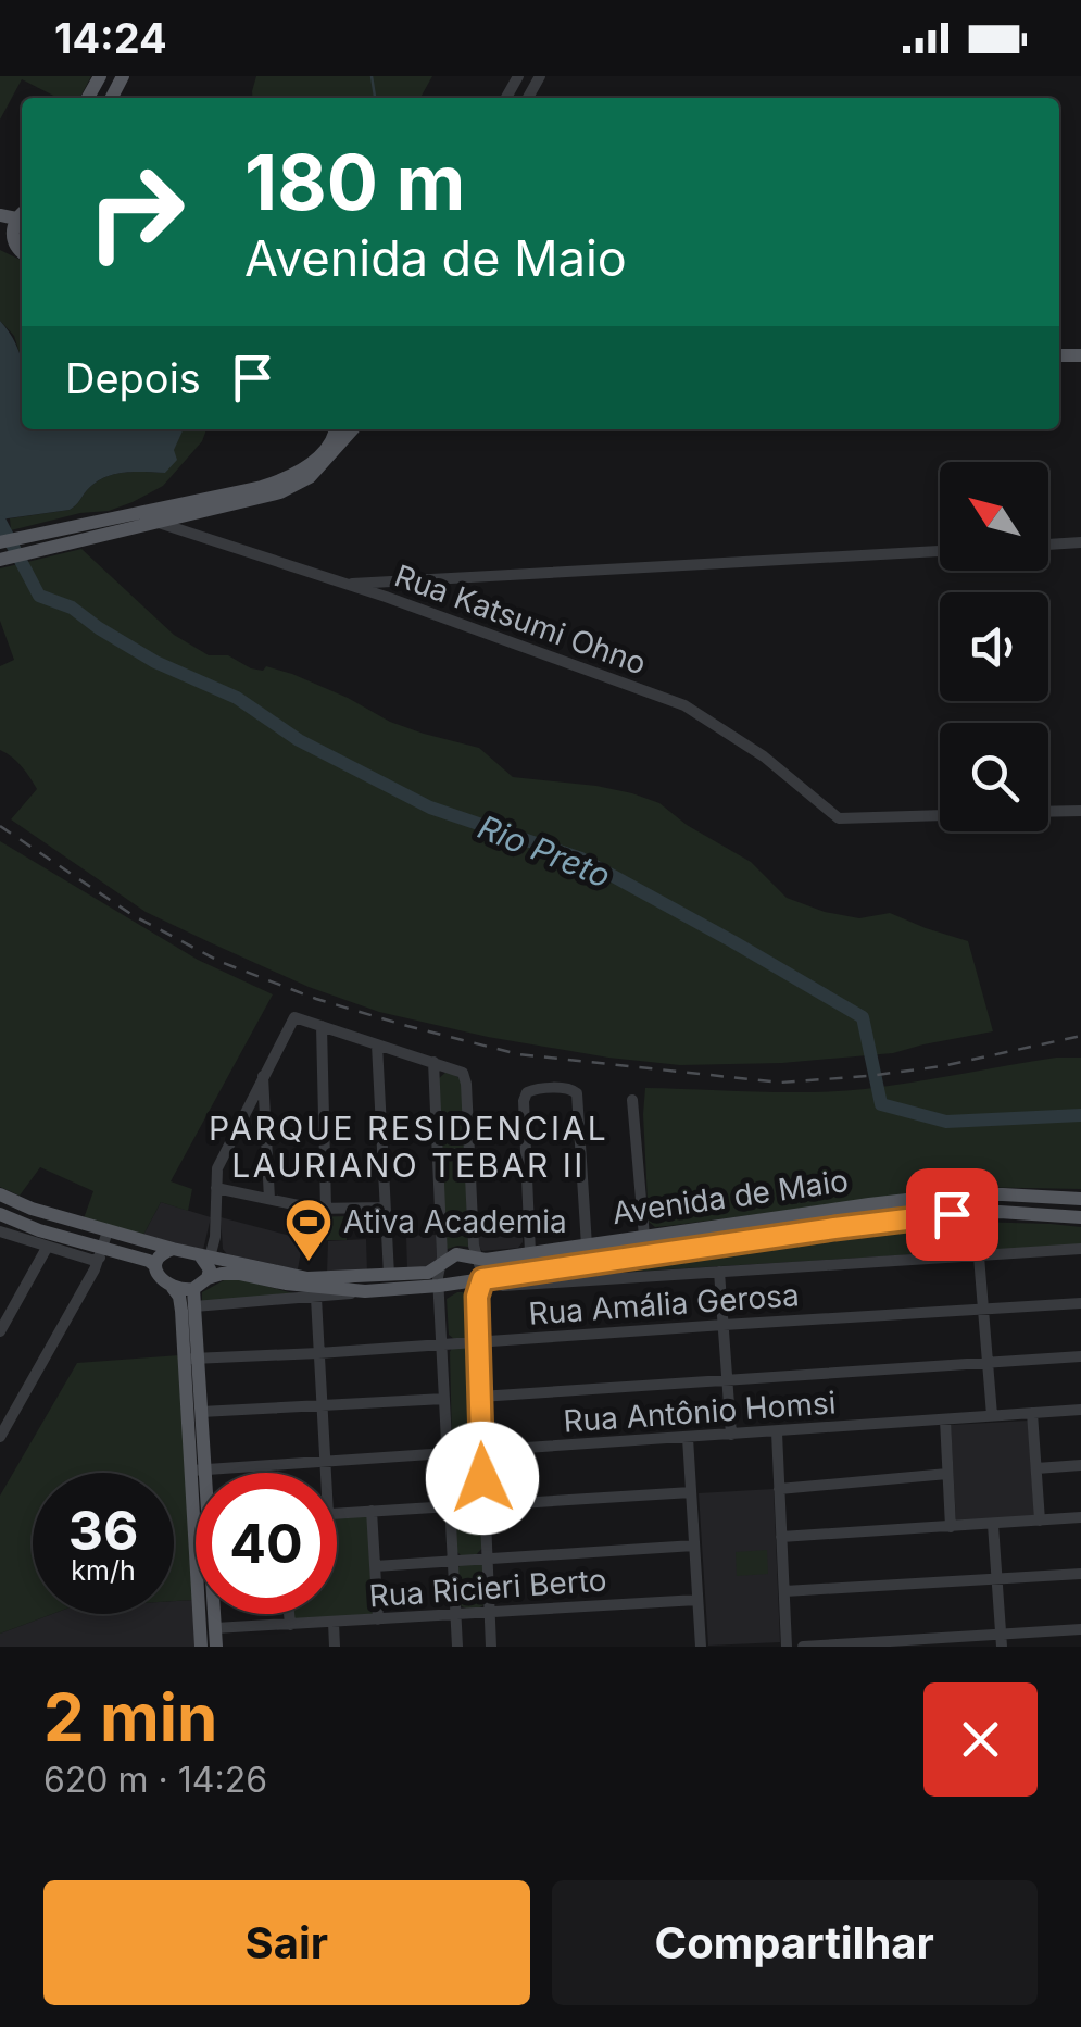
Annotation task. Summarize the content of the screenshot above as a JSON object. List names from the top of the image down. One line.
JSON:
{"streets":{"main road":["Avenida de Maio"],"street":["Rua Katsumi Ohno","Rua Amália Gerosa","Rua Antônio Homsi","Rua Ricieri Berto"]},"districts":["PARQUE RESIDENCIAL LAURIANO TEBAR II"],"water":["Rio Preto"],"places":{"sports":["Ativa Academia"]},"north":"top left","page":{"status":"14:24","turn":["180 m","Avenida de Maio"],"then":"Depois","speed":"36 km/h","limit":"40","heading":["2 min","620 m · 14:26"],"buttons":["Sair","Compartilhar"]}}
